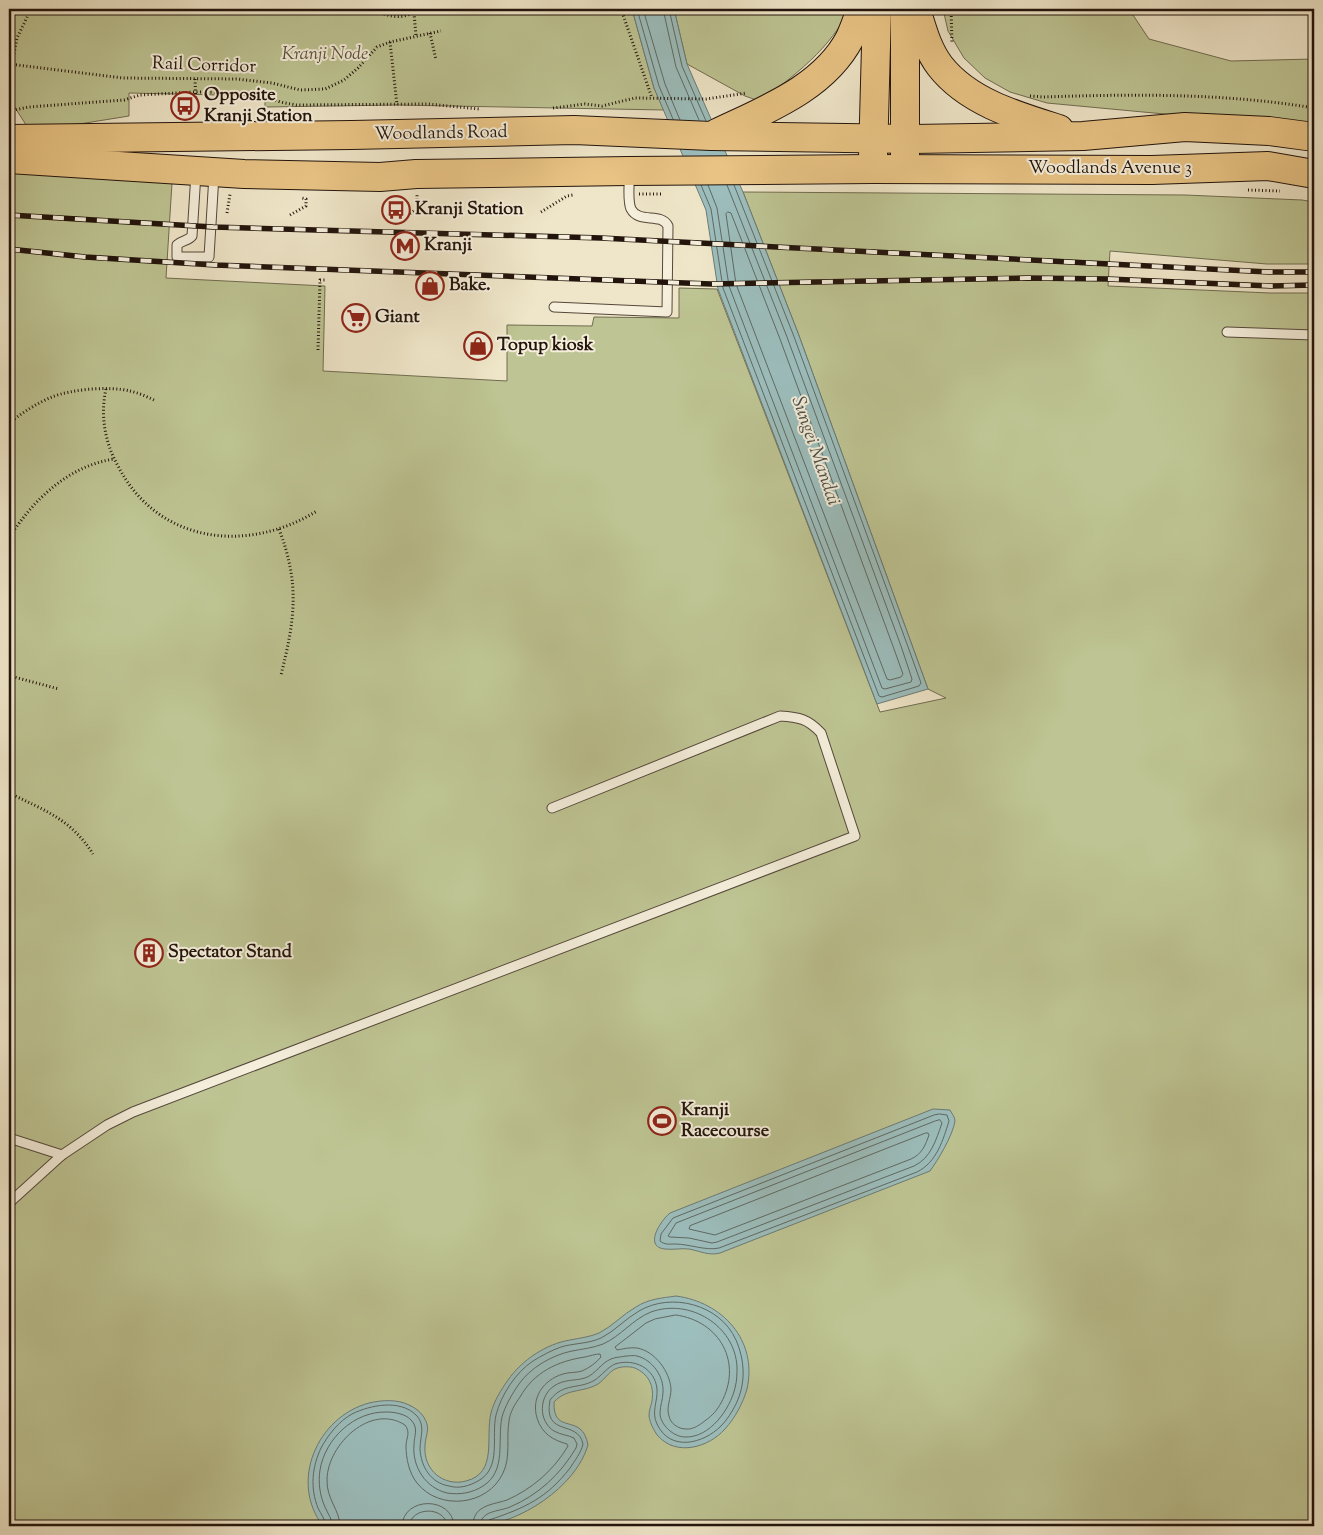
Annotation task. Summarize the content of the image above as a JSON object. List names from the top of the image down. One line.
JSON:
{"streets":{"main road":["Woodlands Road","Woodlands Avenue 3"],"path":["Rail Corridor"]},"crossings":[["Woodlands Road","Woodlands Avenue 3"]],"water":["Sungei Mandai"],"parks":["Kranji Node"],"places":{"bus stop":["Opposite Kranji Station","Kranji Station"],"metro station":["Kranji"],"shop":["Bake.","Topup kiosk"],"supermarket":["Giant"],"building":["Spectator Stand"],"sports":["Kranji Racecourse"]}}
